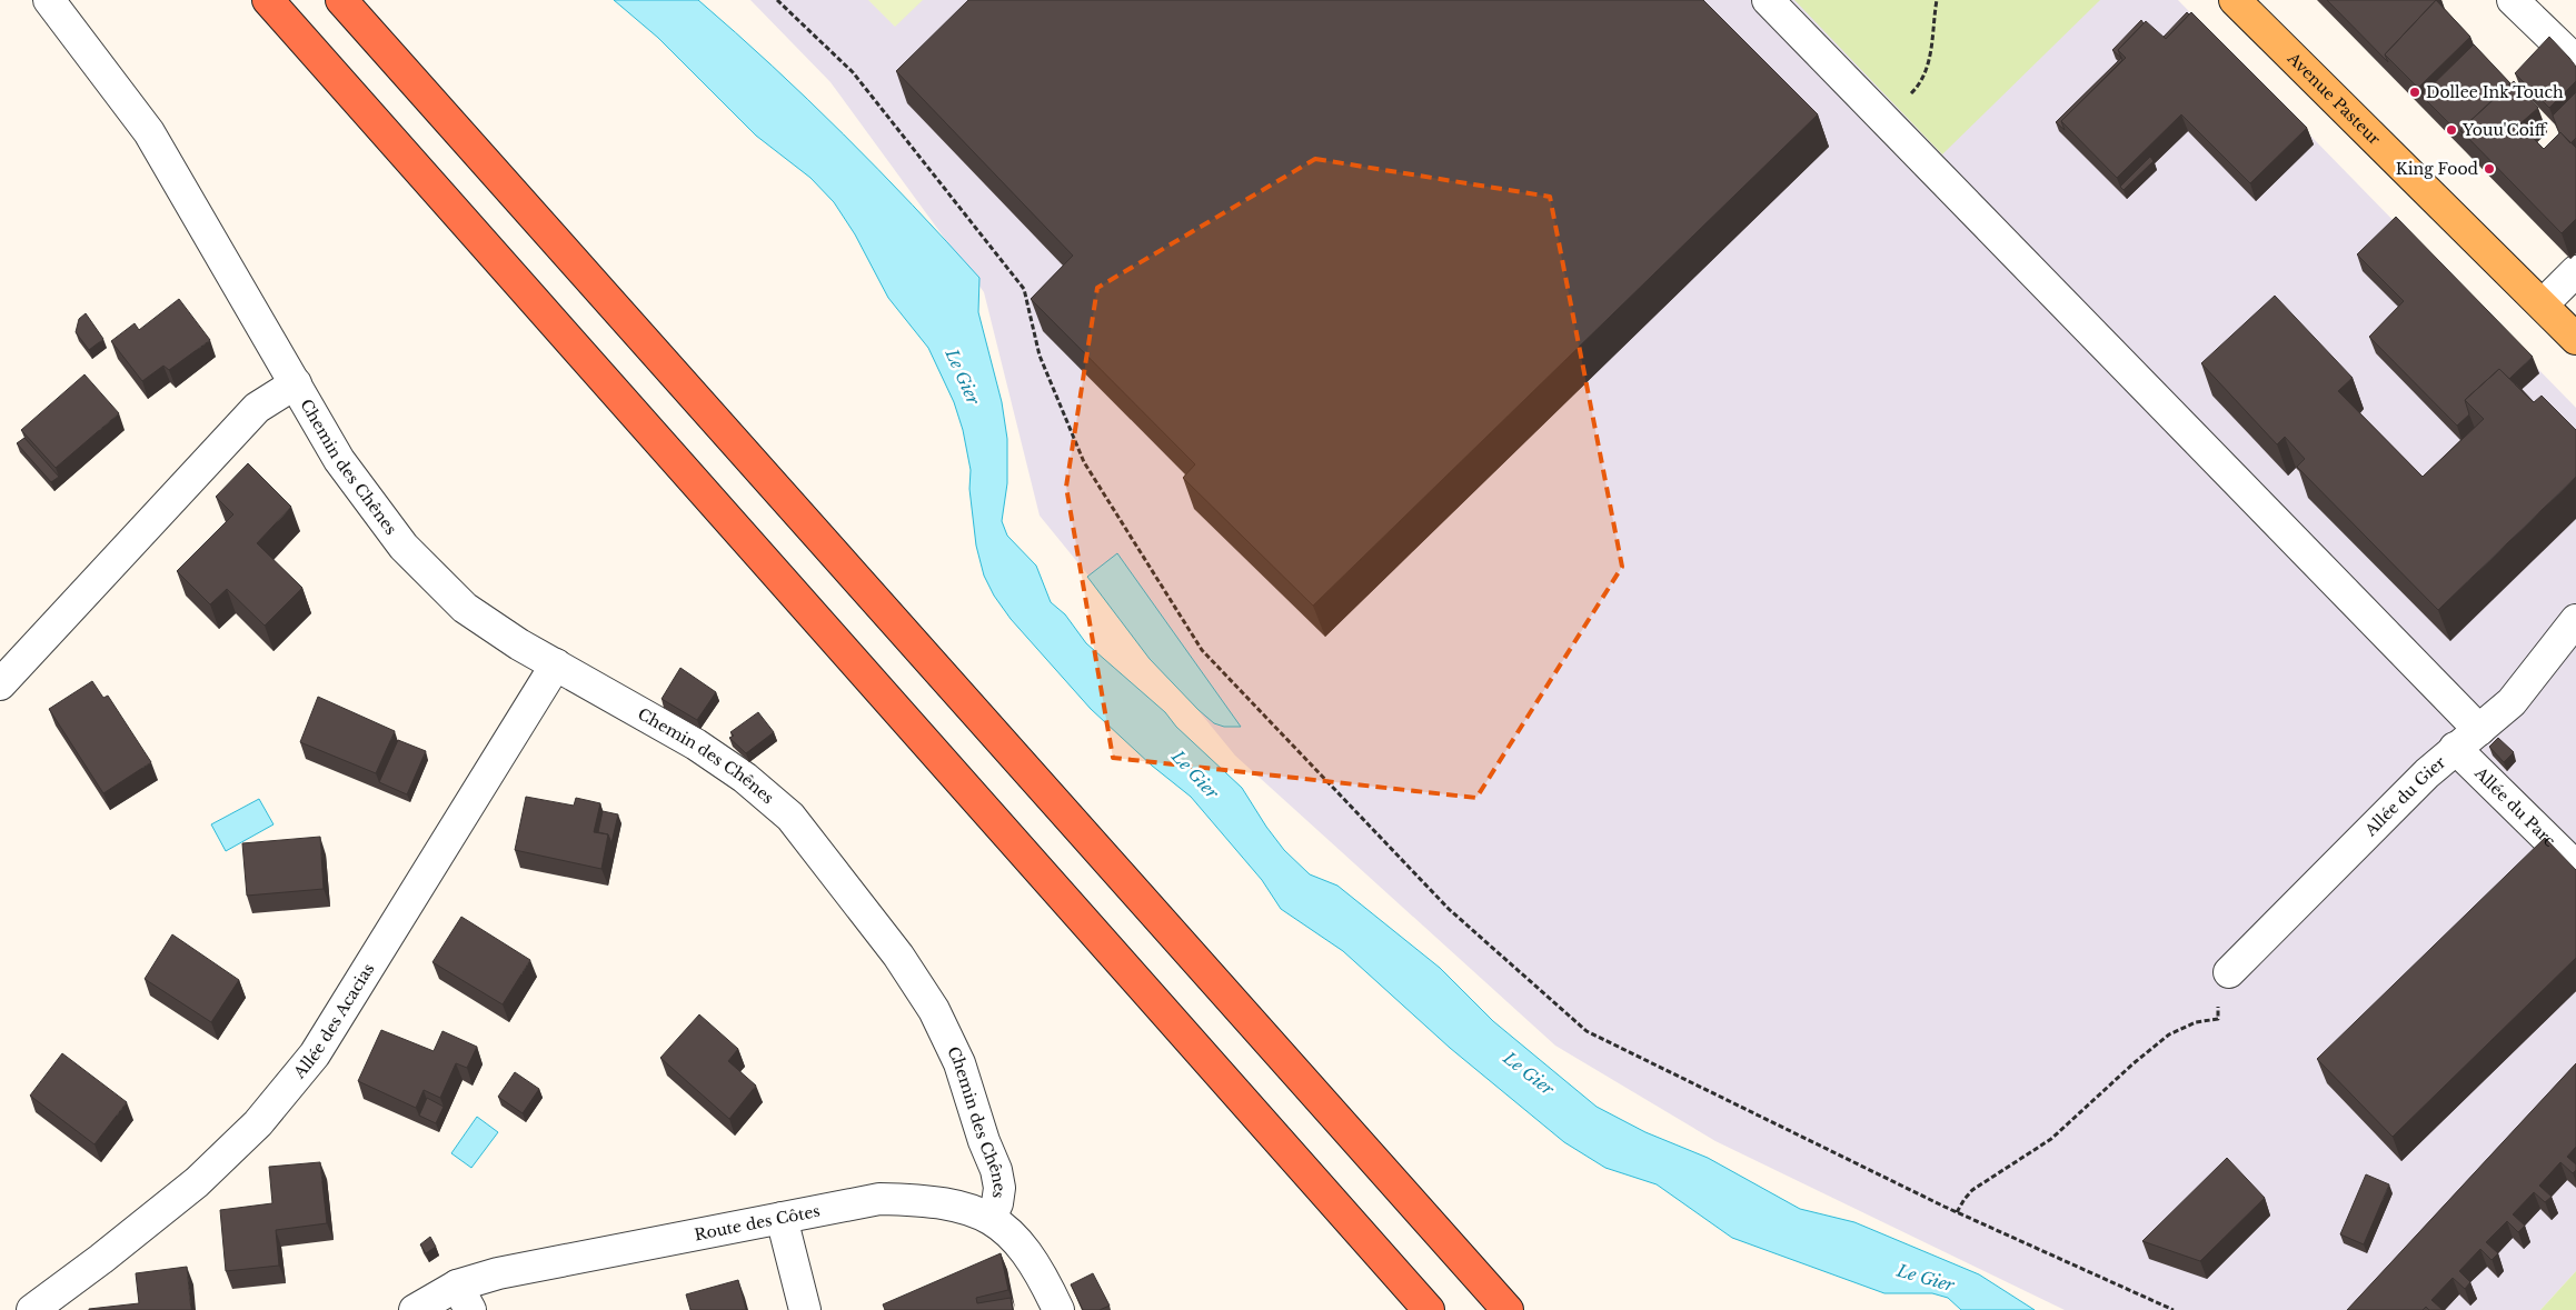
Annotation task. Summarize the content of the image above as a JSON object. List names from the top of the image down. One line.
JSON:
{"streets":{"main road":["Avenue Pasteur"],"street":["Chemin des Chênes","Allée du Gier","Allée du Parc","Allée des Acacias","Route des Côtes"]},"crossings":[["Chemin des Chênes","Allée des Acacias"],["Chemin des Chênes","Route des Côtes"],["Allée du Gier","Allée du Parc"]],"water":["Le Gier"],"places":["Dollee Ink Touch","Youu'Coiff","King Food"]}
